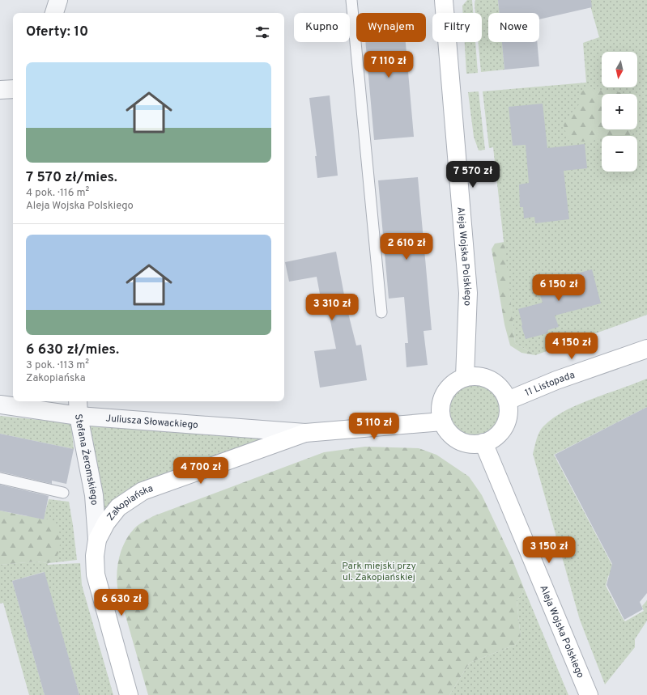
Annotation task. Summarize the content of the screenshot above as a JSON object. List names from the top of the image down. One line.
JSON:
{"streets":{"street":["Aleja Wojska Polskiego","11 Listopada","Juliusza Słowackiego","Stefana Żeromskiego","Zakopiańska"]},"crossings":[["Aleja Wojska Polskiego","11 Listopada"],["Aleja Wojska Polskiego","Zakopiańska"],["11 Listopada","Zakopiańska"],["Juliusza Słowackiego","Stefana Żeromskiego"],["Juliusza Słowackiego","Zakopiańska"],["Stefana Żeromskiego","Zakopiańska"]],"parks":["Park miejski przy ul. Zakopiańskiej"],"north":"bottom","page":{"chip":["Kupno","Wynajem","Filtry","Nowe"],"heading":"Oferty: 10","price":["7 110 zł","7 570 zł","2 610 zł","6 150 zł","3 310 zł","4 150 zł","5 110 zł","4 700 zł","3 150 zł","6 630 zł"],"map_buttons":["+","−"],"list":[{"name":"7 570 zł/mies.","note":"4 pok. · 116 m² · Aleja Wojska Polskiego"},{"name":"6 630 zł/mies.","note":"3 pok. · 113 m² · Zakopiańska"}]}}
